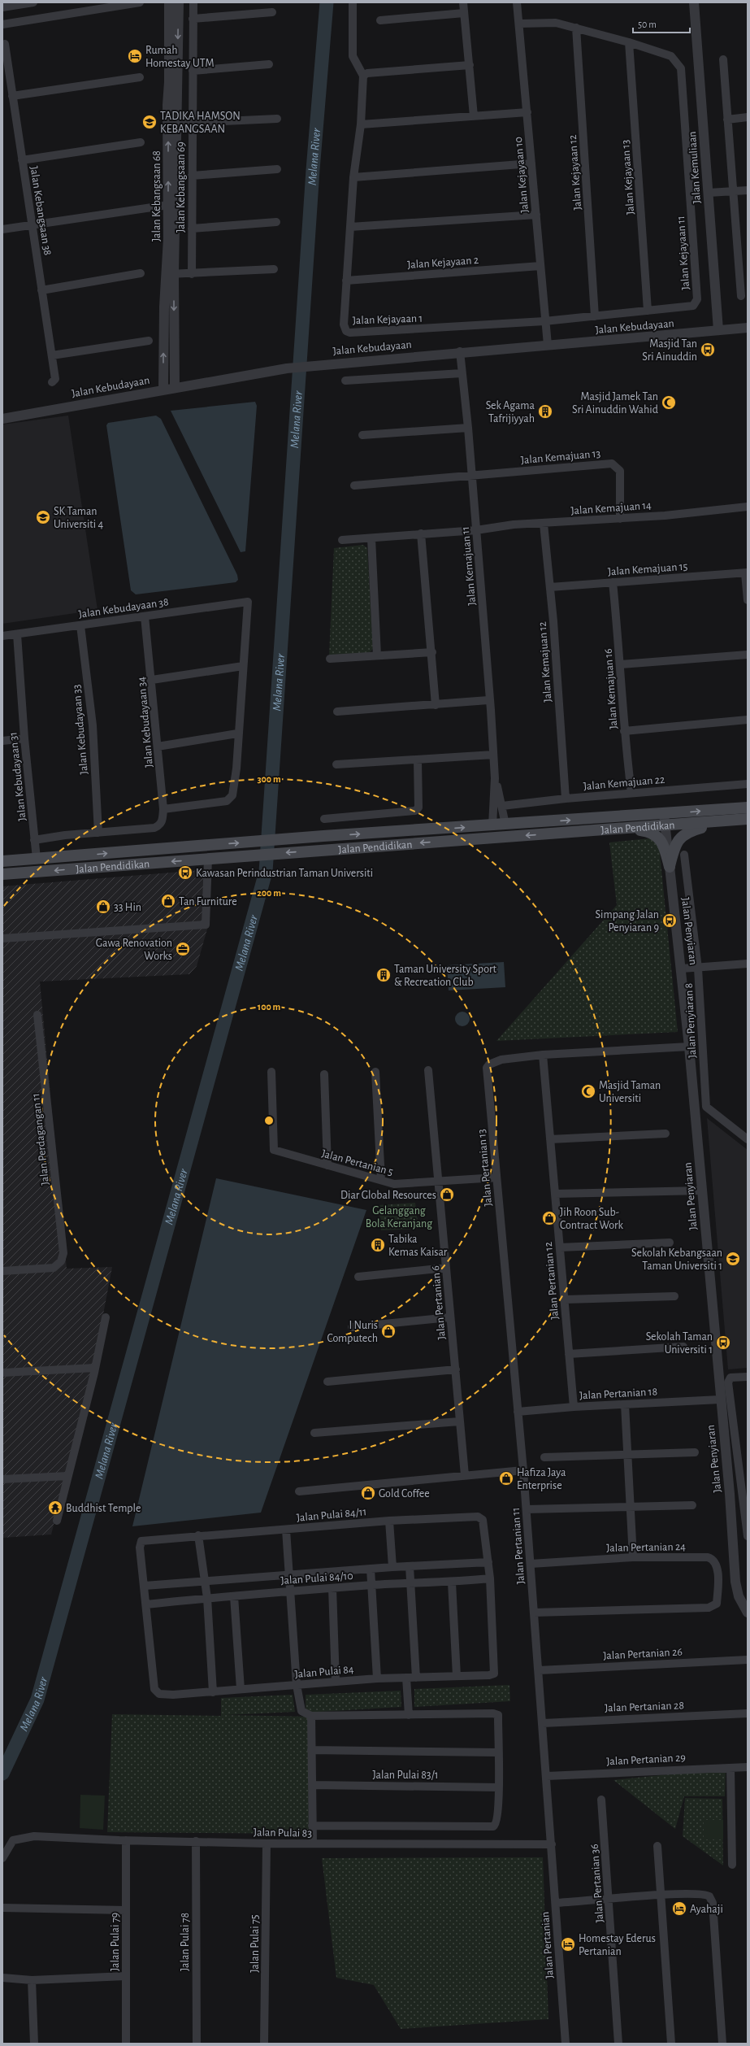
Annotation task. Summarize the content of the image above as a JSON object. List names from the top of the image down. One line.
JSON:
{"streets":{"main road":["Jalan Pendidikan"],"street":["Jalan Kemuliaan","Jalan Kejayaan 12","Jalan Kejayaan 10","Jalan Kejayaan 13","Jalan Kebangsaan 69","Jalan Kebangsaan 68","Jalan Kebangsaan 38","Jalan Kejayaan 11","Jalan Kejayaan 2","Jalan Kejayaan 1","Jalan Kebudayaan","Jalan Kemajuan 13","Jalan Kemajuan 14","Jalan Kemajuan 11","Jalan Kemajuan 15","Jalan Kebudayaan 38","Jalan Kemajuan 12","Jalan Kemajuan 16","Jalan Kebudayaan 34","Jalan Kebudayaan 33","Jalan Kebudayaan 31","Jalan Kemajuan 22","Jalan Penyiaran","Jalan Penyiaran 8","Jalan Perdagangan 11","Jalan Pertanian 5","Jalan Pertanian 13","Jalan Pertanian 12","Jalan Pertanian 6","Jalan Pertanian 18","Jalan Pulai 84/11","Jalan Pertanian 11","Jalan Pertanian 24","Jalan Pulai 84/10","Jalan Pertanian 26","Jalan Pulai 84","Jalan Pertanian 28","Jalan Pertanian 29","Jalan Pulai 83/1","Jalan Pulai 83","Jalan Pertanian 36","Jalan Pulai 79","Jalan Pulai 78","Jalan Pulai 75","Jalan Pertanian"]},"crossings":[["Jalan Kemuliaan","Jalan Kebudayaan"],["Jalan Kejayaan 12","Jalan Kejayaan 11"],["Jalan Kejayaan 10","Jalan Kejayaan 11"],["Jalan Kejayaan 10","Jalan Kejayaan 2"],["Jalan Kejayaan 10","Jalan Kejayaan 1"],["Jalan Kejayaan 10","Jalan Kebudayaan"],["Jalan Kejayaan 13","Jalan Kejayaan 11"],["Jalan Kebangsaan 68","Jalan Kebudayaan"],["Jalan Kejayaan 11","Jalan Kejayaan 1"],["Jalan Kejayaan 2","Jalan Kejayaan 1"],["Jalan Kebudayaan","Jalan Kemajuan 11"],["Jalan Kemajuan 13","Jalan Kemajuan 14"],["Jalan Kemajuan 13","Jalan Kemajuan 11"],["Jalan Kemajuan 14","Jalan Kemajuan 11"],["Jalan Kemajuan 14","Jalan Kemajuan 12"],["Jalan Kemajuan 11","Jalan Kemajuan 22"],["Jalan Kemajuan 11","Jalan Pendidikan"],["Jalan Kemajuan 15","Jalan Kemajuan 12"],["Jalan Kemajuan 15","Jalan Kemajuan 16"],["Jalan Kebudayaan 38","Jalan Kebudayaan 34"],["Jalan Kebudayaan 38","Jalan Kebudayaan 33"],["Jalan Kebudayaan 38","Jalan Kebudayaan 31"],["Jalan Kemajuan 12","Jalan Kemajuan 22"],["Jalan Kemajuan 16","Jalan Kemajuan 22"],["Jalan Kebudayaan 34","Jalan Kebudayaan 33"],["Jalan Kebudayaan 31","Jalan Pendidikan"],["Jalan Pendidikan","Jalan Penyiaran"],["Jalan Penyiaran","Jalan Pertanian 13"],["Jalan Penyiaran","Jalan Pertanian 18"],["Jalan Pertanian 5","Jalan Pertanian 13"],["Jalan Pertanian 5","Jalan Pertanian 6"],["Jalan Pertanian 13","Jalan Pertanian 12"],["Jalan Pertanian 13","Jalan Pertanian 18"],["Jalan Pertanian 13","Jalan Pertanian 11"],["Jalan Pertanian 12","Jalan Pertanian 18"],["Jalan Pulai 84/11","Jalan Pulai 84/10"],["Jalan Pulai 84/11","Jalan Pulai 84"],["Jalan Pertanian 11","Jalan Pertanian 24"],["Jalan Pertanian 11","Jalan Pertanian 26"],["Jalan Pertanian 11","Jalan Pertanian 28"],["Jalan Pertanian 11","Jalan Pertanian 29"],["Jalan Pertanian 11","Jalan Pulai 83"],["Jalan Pertanian 11","Jalan Pertanian"],["Jalan Pulai 84/10","Jalan Pulai 84"],["Jalan Pulai 83","Jalan Pulai 79"],["Jalan Pulai 83","Jalan Pulai 78"],["Jalan Pulai 83","Jalan Pulai 75"],["Jalan Pulai 83","Jalan Pertanian"]],"water":["Melana River"],"parks":["Gelanggang Bola Keranjang"],"places":{"hotel":["Rumah Homestay UTM","Ayahaji","Homestay Ederus Pertanian"],"school or university":["TADIKA HAMSON KEBANGSAAN","SK Taman Universiti 4","Sekolah Kebangsaan Taman Universiti 1"],"bus stop":["Masjid Tan Sri Ainuddin","Kawasan Perindustrian Taman Universiti","Simpang Jalan Penyiaran 9","Sekolah Taman Universiti 1"],"mosque":["Masjid Jamek Tan Sri Ainuddin Wahid","Masjid Taman Universiti"],"building":["Sek Agama Tafrijiyyah","Taman University Sport & Recreation Club","Tabika Kemas Kaisar"],"shop":["Tan Furniture","33 Hin","Diar Global Resources","Jih Roon Sub- Contract Work","I Nuris Computech","Hafiza Jaya Enterprise","Gold Coffee"],"office":["Gawa Renovation Works"],"temple":["Buddhist Temple"]},"scale_bar":"50 m","rings":["300 m","200 m","100 m"]}
